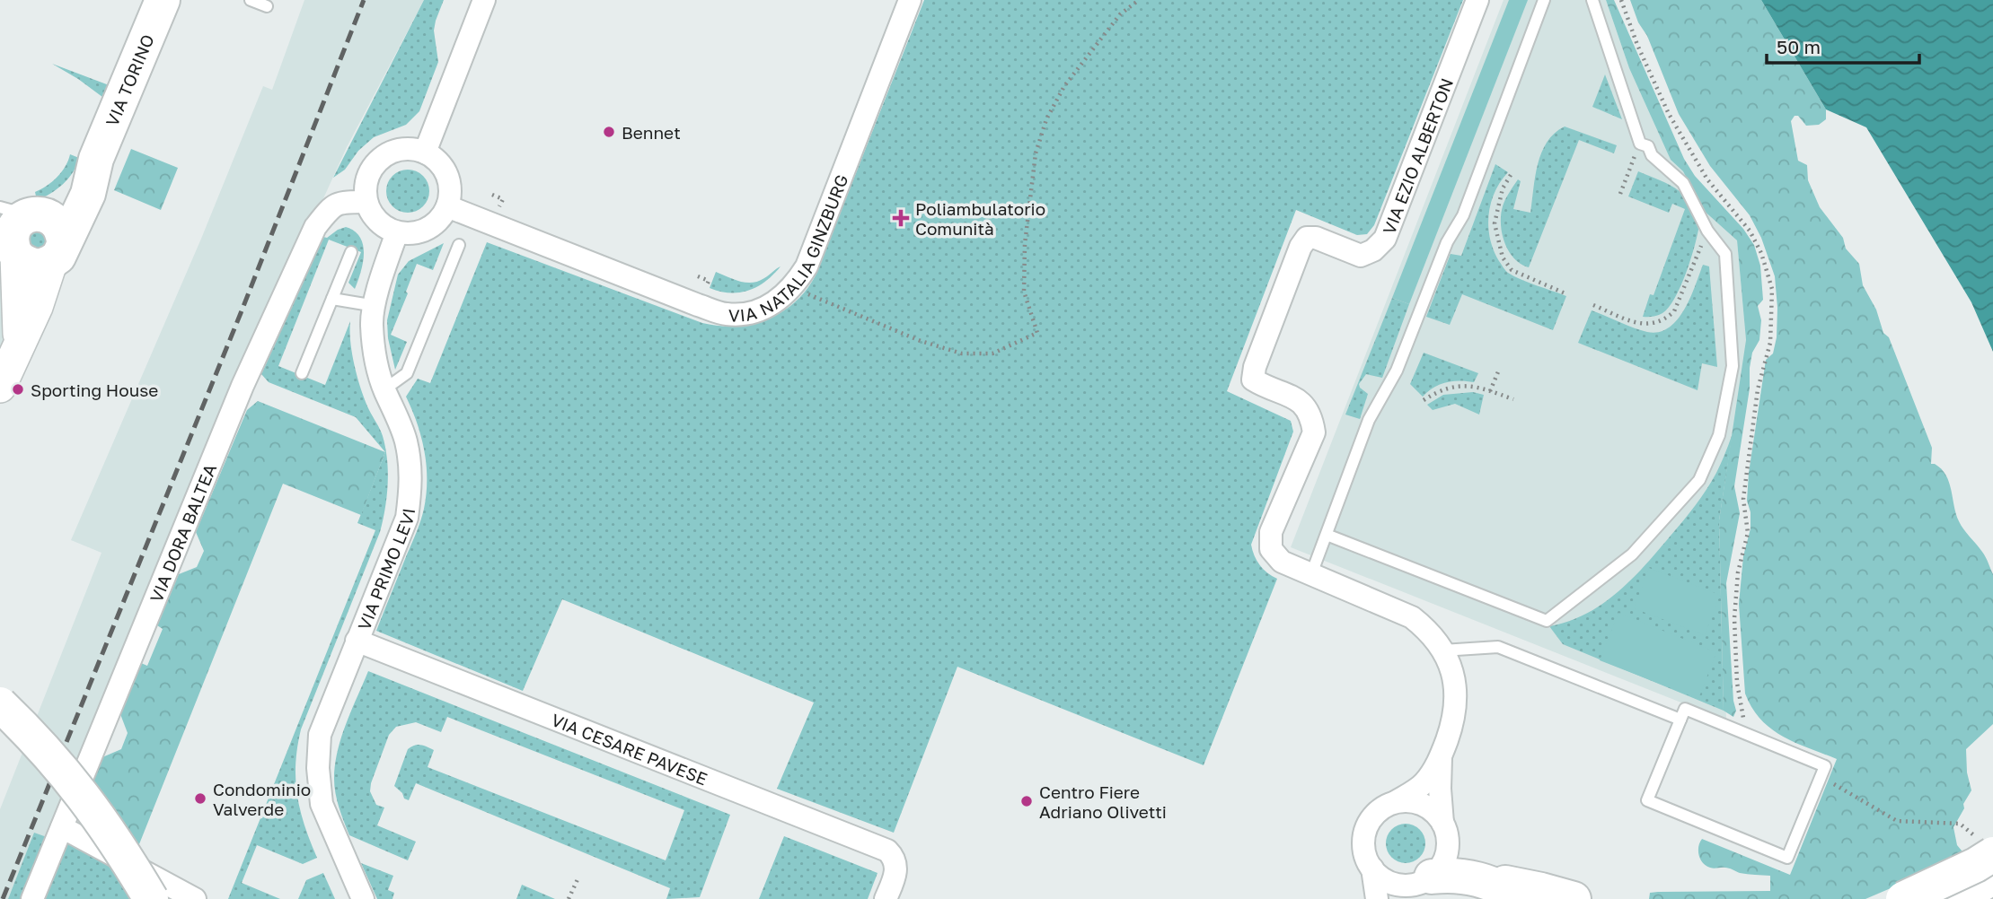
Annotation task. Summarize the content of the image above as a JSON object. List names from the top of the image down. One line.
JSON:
{"streets":{"main road":["VIA TORINO"],"street":["VIA EZIO ALBERTON","VIA NATALIA GINZBURG","VIA DORA BALTEA","VIA PRIMO LEVI","VIA CESARE PAVESE"]},"crossings":[["VIA NATALIA GINZBURG","VIA DORA BALTEA"],["VIA NATALIA GINZBURG","VIA PRIMO LEVI"],["VIA DORA BALTEA","VIA PRIMO LEVI"],["VIA PRIMO LEVI","VIA CESARE PAVESE"]],"places":{"other":["Bennet","Sporting House","Condominio Valverde","Centro Fiere Adriano Olivetti"],"health":["Poliambulatorio Comunità"]},"scale_bar":"50 m"}
